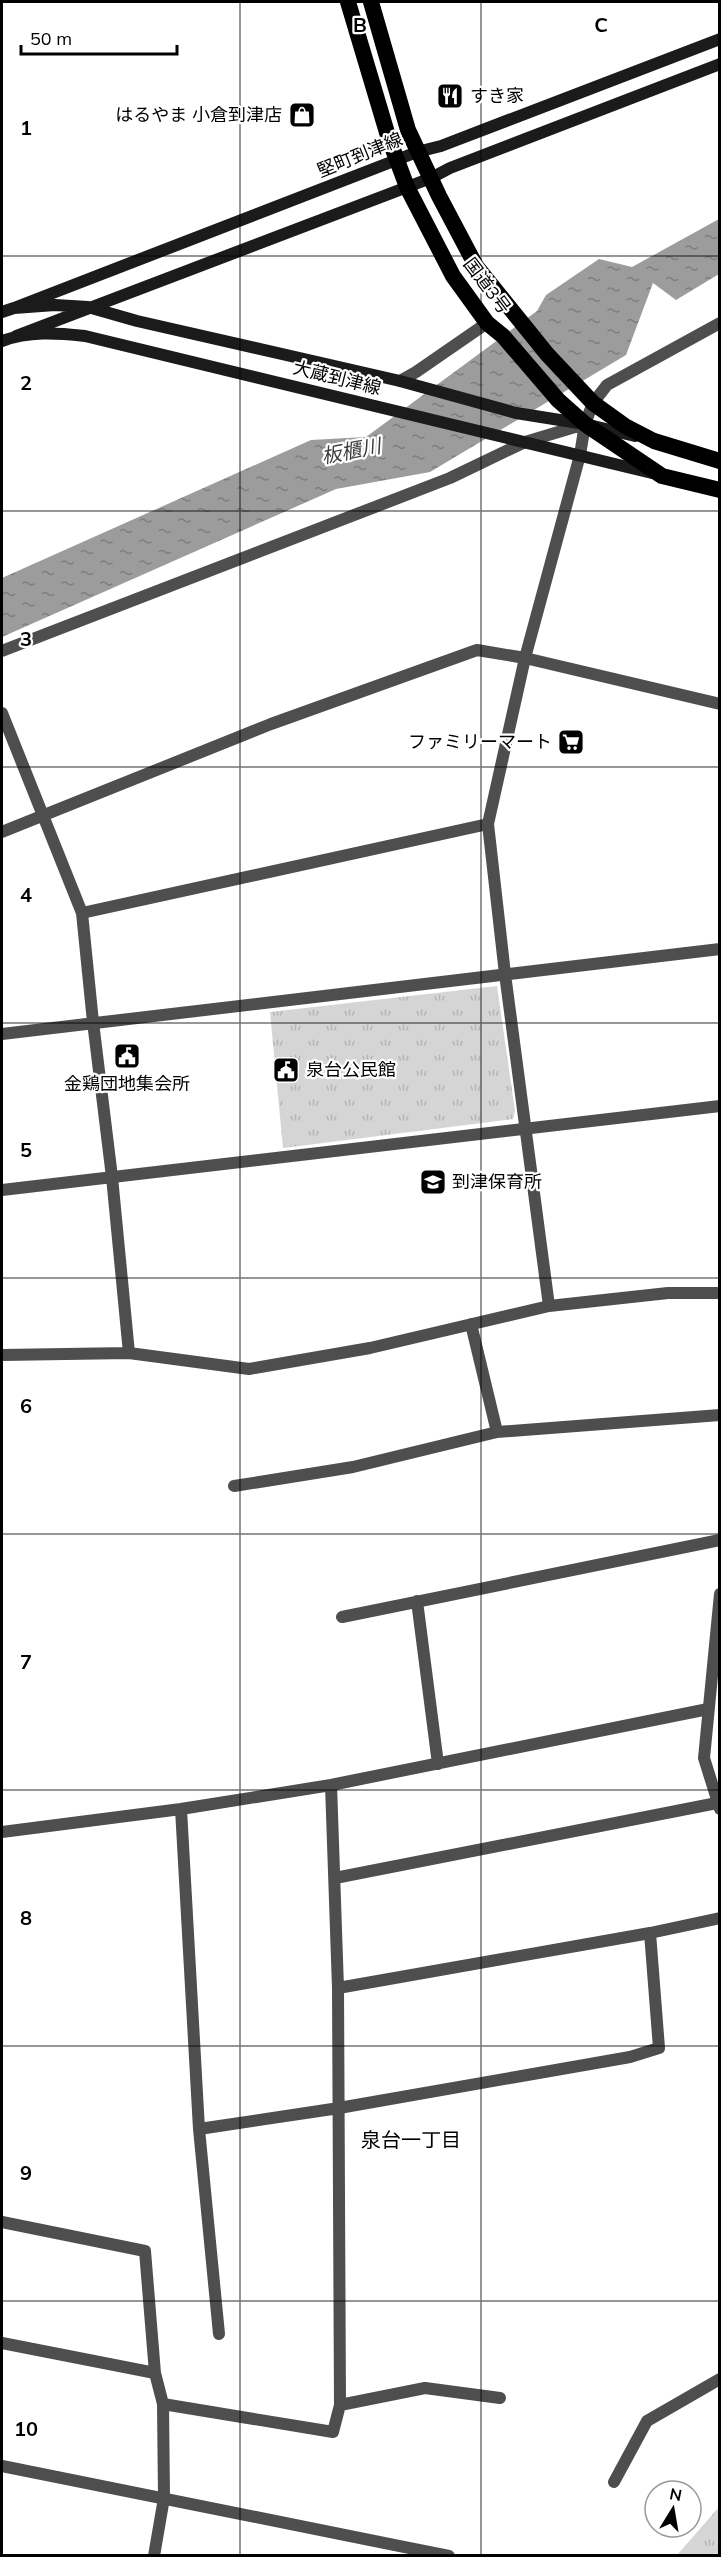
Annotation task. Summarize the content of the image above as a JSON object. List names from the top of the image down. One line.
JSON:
{"streets":{"highway":["国道3号"],"main road":["堅町到津線","大蔵到津線"]},"crossings":[["堅町到津線","国道3号"],["堅町到津線","大蔵到津線"],["国道3号","大蔵到津線"]],"districts":["泉台一丁目"],"water":["板櫃川"],"places":{"restaurant":["すき家"],"shop":["はるやま 小倉到津店"],"supermarket":["ファミリーマート"],"public building":["金鶏団地集会所","泉台公民館"],"school or university":["到津保育所"]},"scale_bar":"50 m","north":"top","grid":{"columns":["B","C"],"rows":["1","2","3","4","5","6","7","8","9","10"]}}
